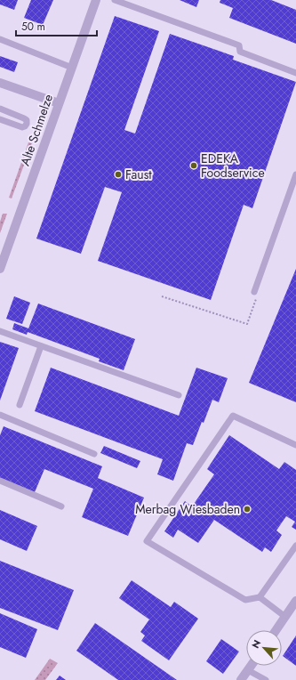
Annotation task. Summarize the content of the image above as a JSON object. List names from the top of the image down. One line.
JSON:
{"streets":{"street":["Alte Schmelze"]},"places":["EDEKA Foodservice","Faust","Merbag Wiesbaden"],"scale_bar":"50 m","north":"top left"}
